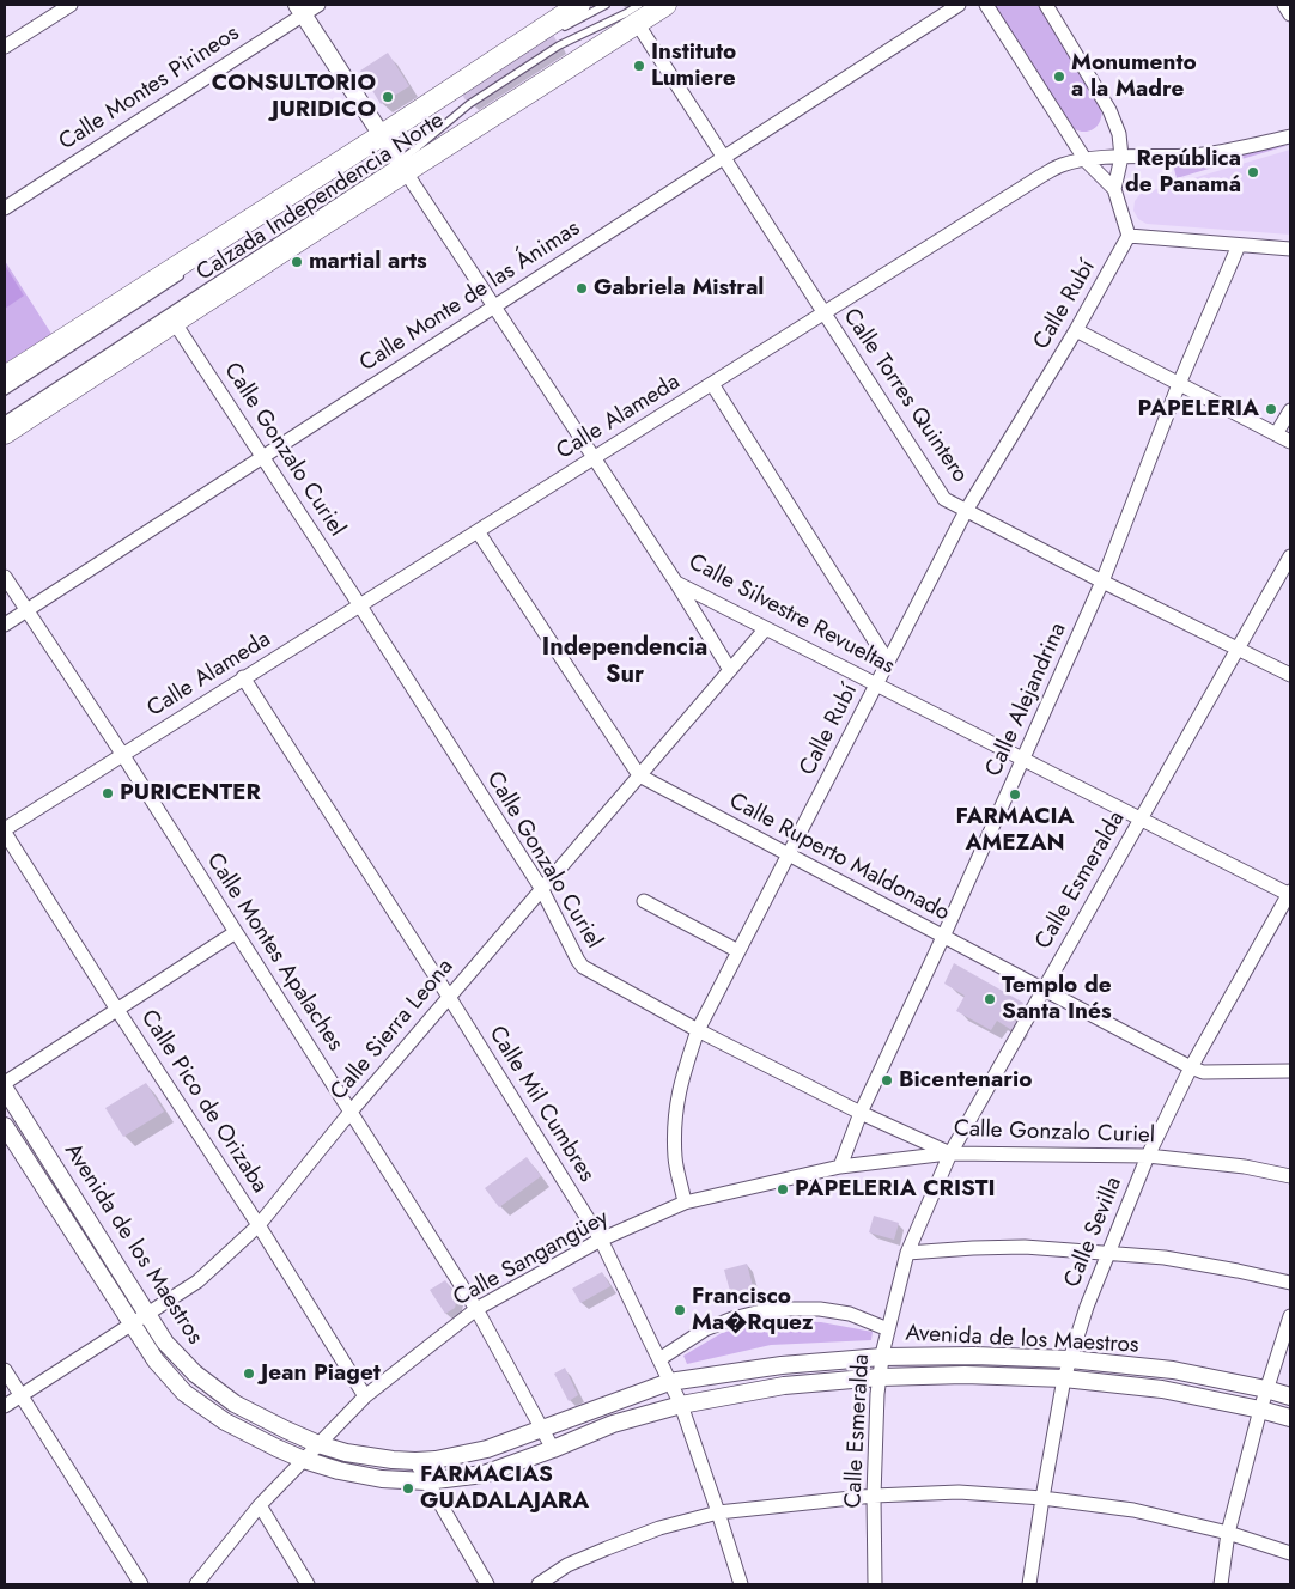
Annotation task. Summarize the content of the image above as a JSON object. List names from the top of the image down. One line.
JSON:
{"streets":{"main road":["Calzada Independencia Norte"],"street":["Calle Montes Pirineos","Calle Monte de las Ánimas","Calle Rubí","Calle Torres Quintero","Calle Alameda","Calle Gonzalo Curiel","Calle Silvestre Revueltas","Calle Alejandrina","Calle Ruperto Maldonado","Calle Esmeralda","Calle Montes Apalaches","Calle Sierra Leona","Calle Pico de Orizaba","Calle Mil Cumbres","Calle Sevilla","Avenida de los Maestros","Calle Sangangüey"]},"crossings":[["Calzada Independencia Norte","Calle Torres Quintero"],["Calzada Independencia Norte","Calle Gonzalo Curiel"],["Calzada Independencia Norte","Calle Silvestre Revueltas"],["Calle Monte de las Ánimas","Calle Torres Quintero"],["Calle Monte de las Ánimas","Calle Gonzalo Curiel"],["Calle Monte de las Ánimas","Calle Silvestre Revueltas"],["Calle Monte de las Ánimas","Calle Montes Apalaches"],["Calle Rubí","Calle Torres Quintero"],["Calle Rubí","Calle Gonzalo Curiel"],["Calle Rubí","Calle Silvestre Revueltas"],["Calle Rubí","Calle Ruperto Maldonado"],["Calle Rubí","Calle Sangangüey"],["Calle Torres Quintero","Calle Alameda"],["Calle Torres Quintero","Calle Alejandrina"],["Calle Torres Quintero","Calle Esmeralda"],["Calle Alameda","Calle Gonzalo Curiel"],["Calle Alameda","Calle Silvestre Revueltas"],["Calle Alameda","Calle Ruperto Maldonado"],["Calle Alameda","Calle Montes Apalaches"],["Calle Alameda","Calle Pico de Orizaba"],["Calle Alameda","Calle Mil Cumbres"],["Calle Gonzalo Curiel","Calle Alejandrina"],["Calle Gonzalo Curiel","Calle Esmeralda"],["Calle Gonzalo Curiel","Calle Sierra Leona"],["Calle Gonzalo Curiel","Calle Sevilla"],["Calle Gonzalo Curiel","Calle Sangangüey"],["Calle Silvestre Revueltas","Calle Alejandrina"],["Calle Silvestre Revueltas","Calle Esmeralda"],["Calle Silvestre Revueltas","Calle Sierra Leona"],["Calle Silvestre Revueltas","Calle Sevilla"],["Calle Alejandrina","Calle Ruperto Maldonado"],["Calle Alejandrina","Calle Sangangüey"],["Calle Ruperto Maldonado","Calle Esmeralda"],["Calle Ruperto Maldonado","Calle Sierra Leona"],["Calle Ruperto Maldonado","Calle Sevilla"],["Calle Esmeralda","Avenida de los Maestros"],["Calle Esmeralda","Calle Sangangüey"],["Calle Montes Apalaches","Calle Sierra Leona"],["Calle Montes Apalaches","Avenida de los Maestros"],["Calle Montes Apalaches","Calle Sangangüey"],["Calle Sierra Leona","Calle Pico de Orizaba"],["Calle Sierra Leona","Calle Mil Cumbres"],["Calle Sierra Leona","Avenida de los Maestros"],["Calle Pico de Orizaba","Calle Sangangüey"],["Calle Mil Cumbres","Avenida de los Maestros"],["Calle Mil Cumbres","Calle Sangangüey"],["Calle Sevilla","Avenida de los Maestros"],["Avenida de los Maestros","Calle Sangangüey"]],"districts":["Independencia Sur"],"places":["Instituto Lumiere","Monumento a la Madre","CONSULTORIO JURIDICO","República de Panamá","martial arts","Gabriela Mistral","PAPELERIA","PURICENTER","FARMACIA AMEZAN","Templo de Santa Inés","Bicentenario","PAPELERIA CRISTI","Francisco Ma�Rquez","Jean Piaget","FARMACIAS GUADALAJARA"]}
